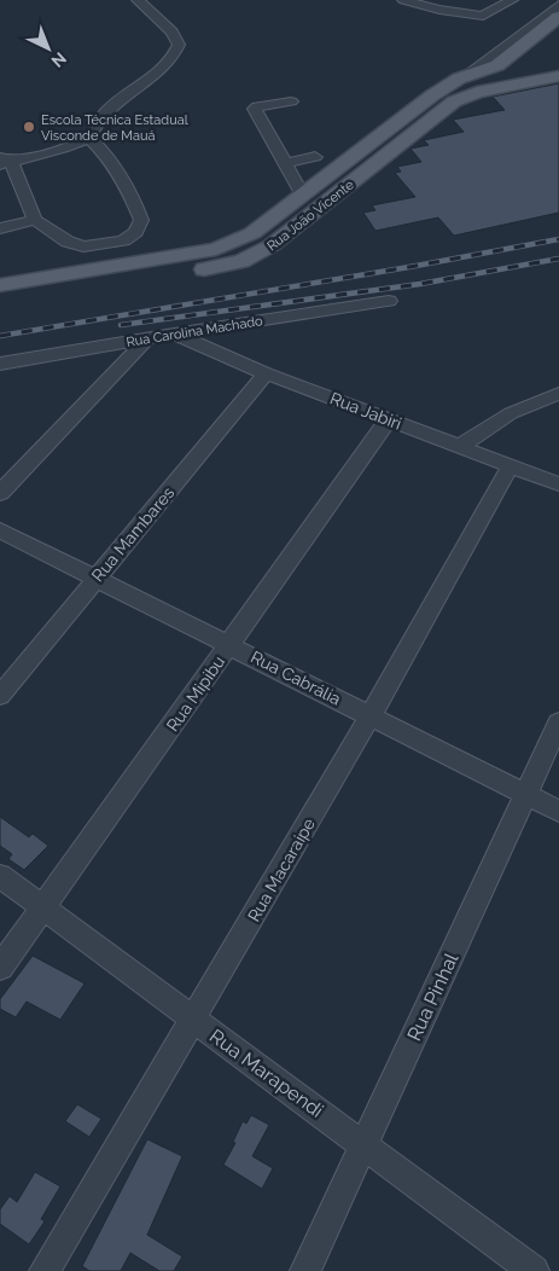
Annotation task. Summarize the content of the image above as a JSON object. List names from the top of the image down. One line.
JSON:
{"streets":{"main road":["Rua João Vicente"],"street":["Rua Carolina Machado","Rua Jabiri","Rua Mambares","Rua Cabrália","Rua Mipibu","Rua Macaraipe","Rua Pinhal","Rua Marapendi"]},"crossings":[["Rua Carolina Machado","Rua Jabiri"],["Rua Jabiri","Rua Mambares"],["Rua Jabiri","Rua Mipibu"],["Rua Jabiri","Rua Macaraipe"],["Rua Mambares","Rua Cabrália"],["Rua Cabrália","Rua Mipibu"],["Rua Cabrália","Rua Macaraipe"],["Rua Cabrália","Rua Pinhal"],["Rua Mipibu","Rua Marapendi"],["Rua Macaraipe","Rua Marapendi"],["Rua Pinhal","Rua Marapendi"]],"places":["Escola Técnica Estadual Visconde de Mauá"],"north":"bottom right"}
